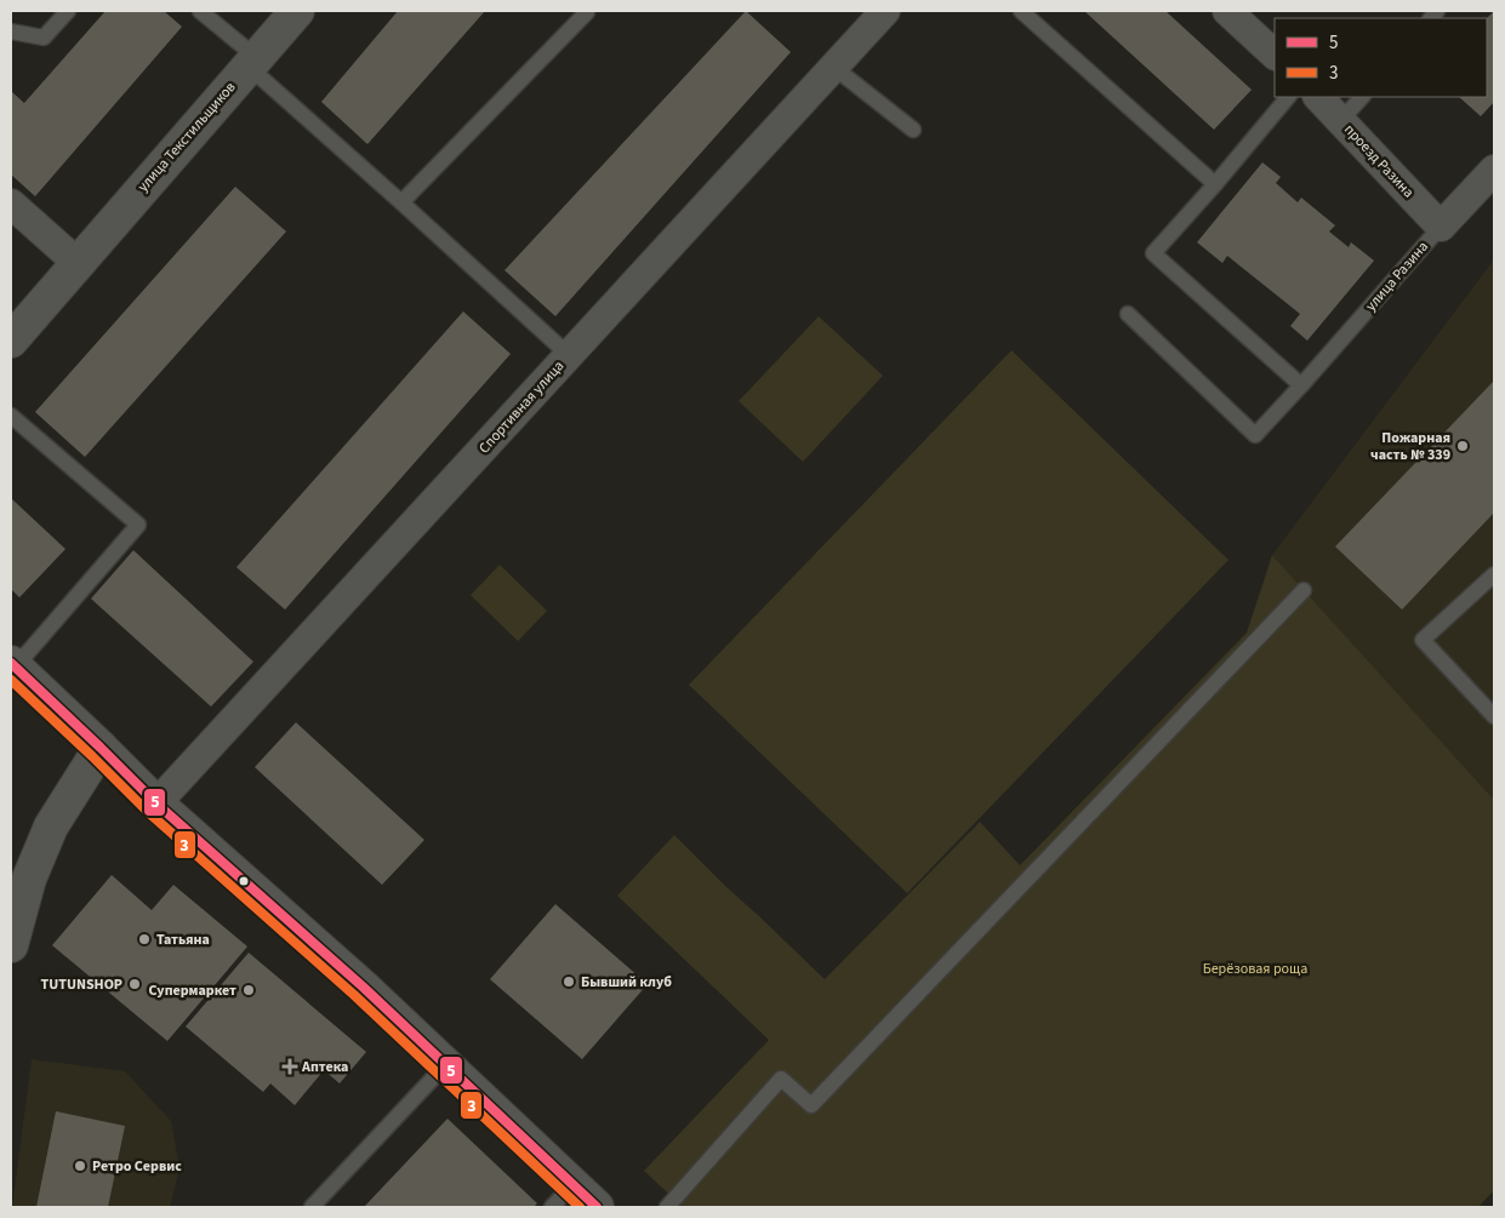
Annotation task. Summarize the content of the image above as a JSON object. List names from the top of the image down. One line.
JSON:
{"streets":{"street":["улица Текстильщиков","проезд Разина","улица Разина","Спортивная улица"]},"crossings":[["проезд Разина","улица Разина"]],"parks":["Берёзовая роща"],"places":{"other":["Пожарная часть № 339","Татьяна","Бывший клуб","TUTUNSHOP","Супермаркет","Ретро Сервис"],"health":["Аптека"]},"lines":["transit line 5","transit line 3"],"legend":["5","3"]}
